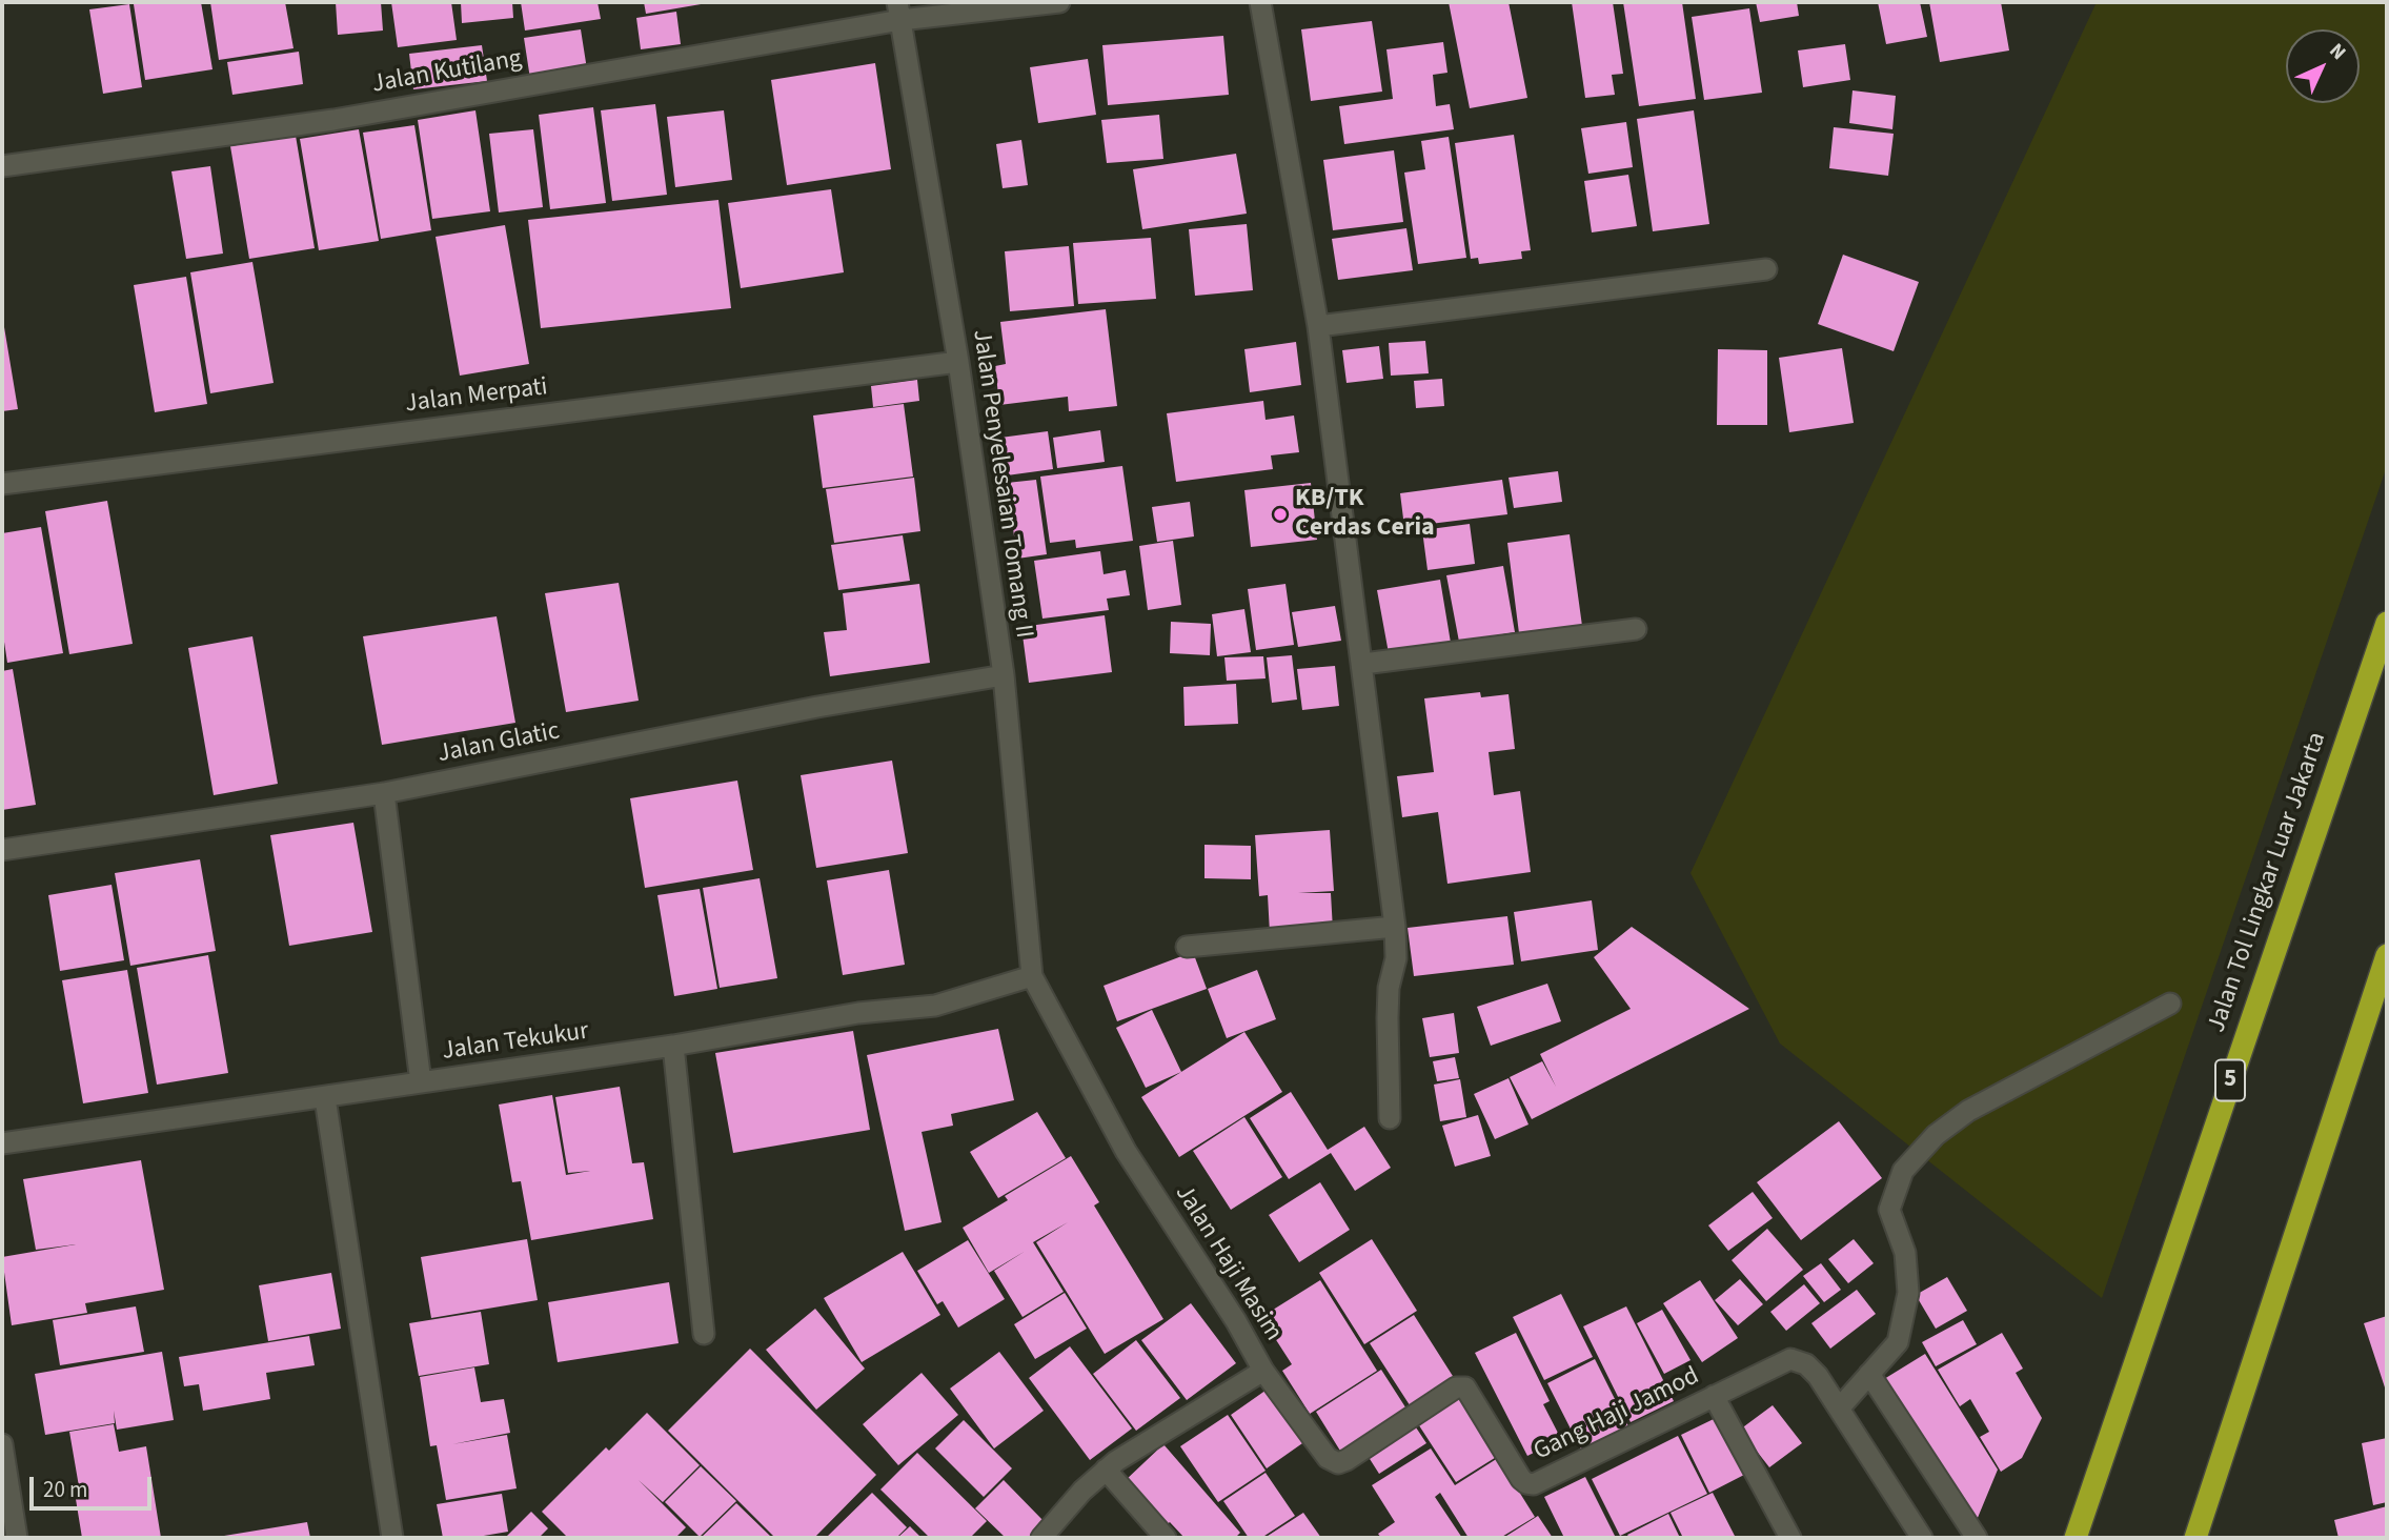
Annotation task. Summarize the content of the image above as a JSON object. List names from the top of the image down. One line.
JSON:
{"streets":{"highway":["Jalan Tol Lingkar Luar Jakarta","5"],"street":["Jalan Kutilang","Jalan Merpati","Jalan Penyelesaian Tomang II","Jalan Glatic","Jalan Tekukur","Jalan Haji Masim","Gang Haji Jamod"]},"crossings":[["Jalan Kutilang","Jalan Penyelesaian Tomang II"],["Jalan Merpati","Jalan Penyelesaian Tomang II"],["Jalan Penyelesaian Tomang II","Jalan Glatic"],["Jalan Penyelesaian Tomang II","Jalan Tekukur"],["Jalan Penyelesaian Tomang II","Jalan Haji Masim"],["Jalan Tekukur","Jalan Haji Masim"],["Jalan Haji Masim","Gang Haji Jamod"]],"places":["KB/TK Cerdas Ceria"],"scale_bar":"20 m","north":"top right"}
